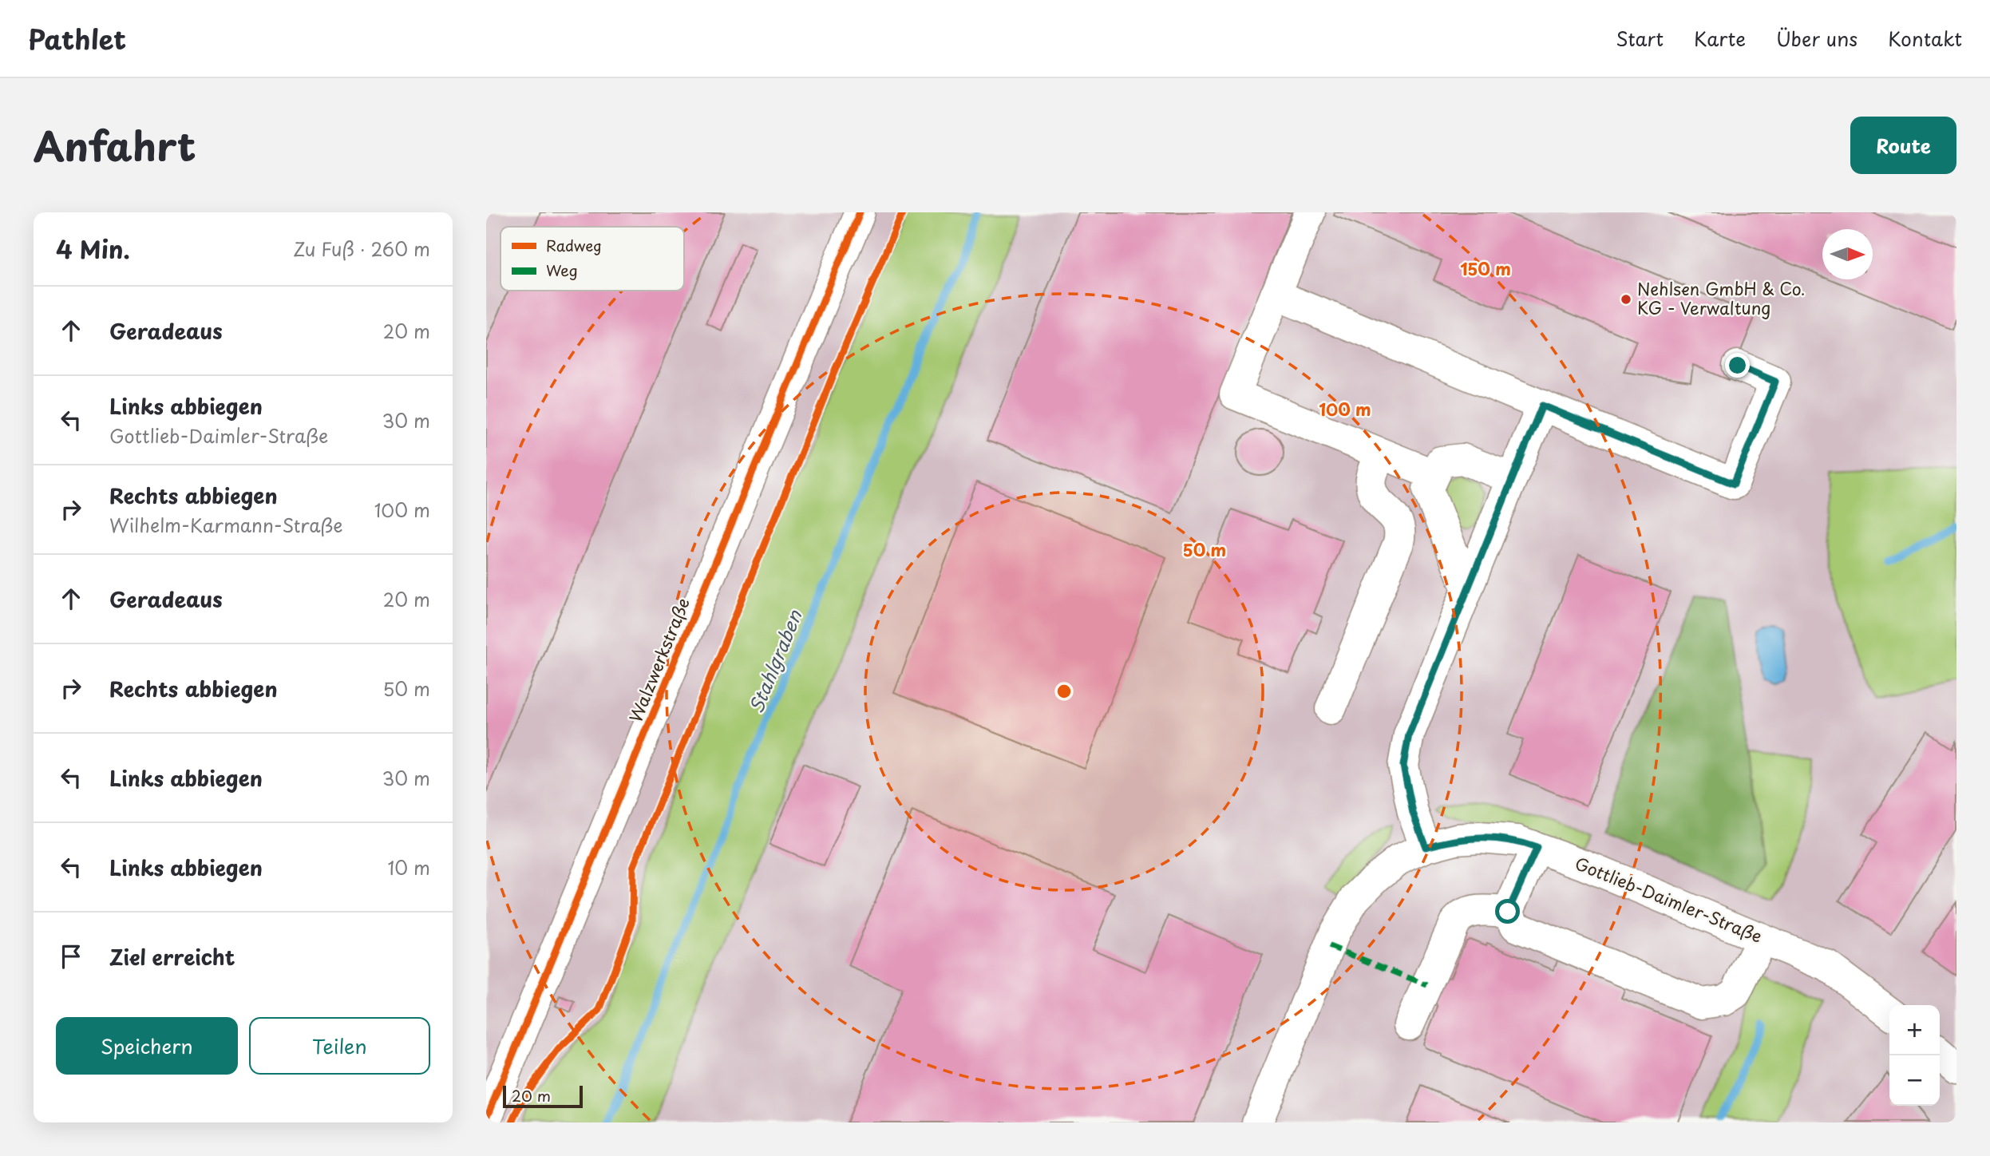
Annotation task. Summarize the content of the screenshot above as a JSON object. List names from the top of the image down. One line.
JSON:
{"streets":{"street":["Walzwerkstraße","Gottlieb-Daimler-Straße"]},"water":["Stahlgraben"],"places":["Nehlsen GmbH & Co. KG - Verwaltung"],"legend":["Radweg","Weg"],"scale_bar":"20 m","north":"right","page":{"header":"Pathlet","nav":["Start","Karte","Über uns","Kontakt"],"title":"Anfahrt","buttons":["Route",["Speichern","Teilen"]],"heading":["4 Min.","Zu Fuß · 260 m"],"list":[["Geradeaus","20 m"],["Links abbiegen","Gottlieb-Daimler-Straße","30 m"],["Rechts abbiegen","Wilhelm-Karmann-Straße","100 m"],["Geradeaus","20 m"],["Rechts abbiegen","50 m"],["Links abbiegen","30 m"],["Links abbiegen","10 m"],"Ziel erreicht"],"map_buttons":["+","−"],"scale":"20 m"},"rings":["150 m","100 m","50 m"]}
